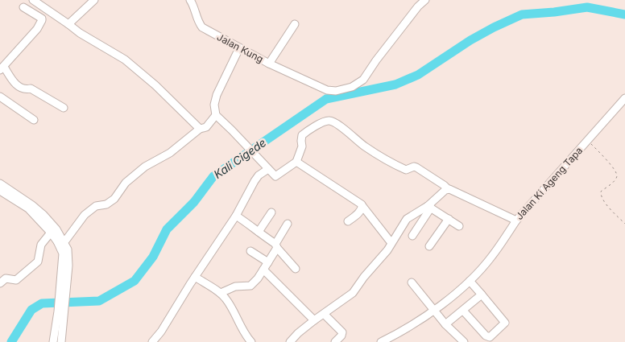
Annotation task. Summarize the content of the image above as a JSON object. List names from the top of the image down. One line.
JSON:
{"streets":{"street":["Jalan Kung","Jalan Ki Ageng Tapa"]},"water":["Kali Cigede"]}
